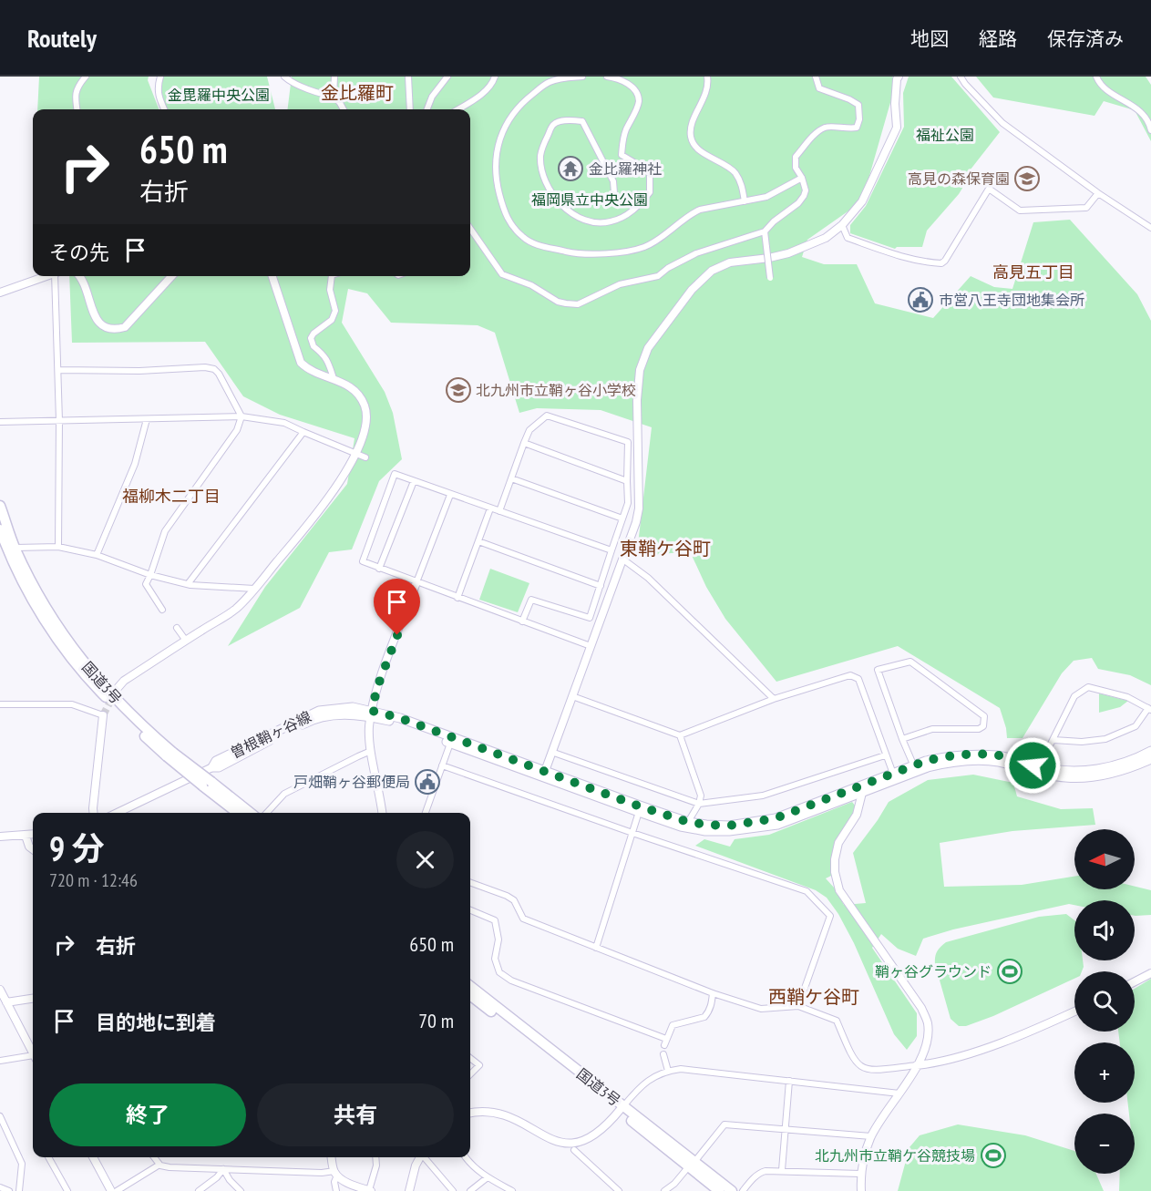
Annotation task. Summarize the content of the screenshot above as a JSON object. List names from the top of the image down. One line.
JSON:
{"streets":{"highway":["国道3号"],"main road":["曽根鞘ヶ谷線"]},"districts":["金比羅町","高見五丁目","福柳木二丁目","東鞘ケ谷町","西鞘ケ谷町"],"parks":["金毘羅中央公園","福祉公園","福岡県立中央公園"],"places":{"temple":["金比羅神社"],"school or university":["高見の森保育園","北九州市立鞘ヶ谷小学校"],"public building":["市営八王寺団地集会所","戸畑鞘ヶ谷郵便局"],"sports":["鞘ヶ谷グラウンド","北九州市立鞘ケ谷競技場"]},"north":"left","page":{"header":"Routely","nav":["地図","経路","保存済み"],"turn":["650 m","右折"],"then":"その先","heading":["9 分","720 m · 12:46"],"map_buttons":["+","−"],"list":[{"name":"右折","value":"650 m"},{"name":"目的地に到着","value":"70 m"}],"buttons":["終了","共有"]}}
